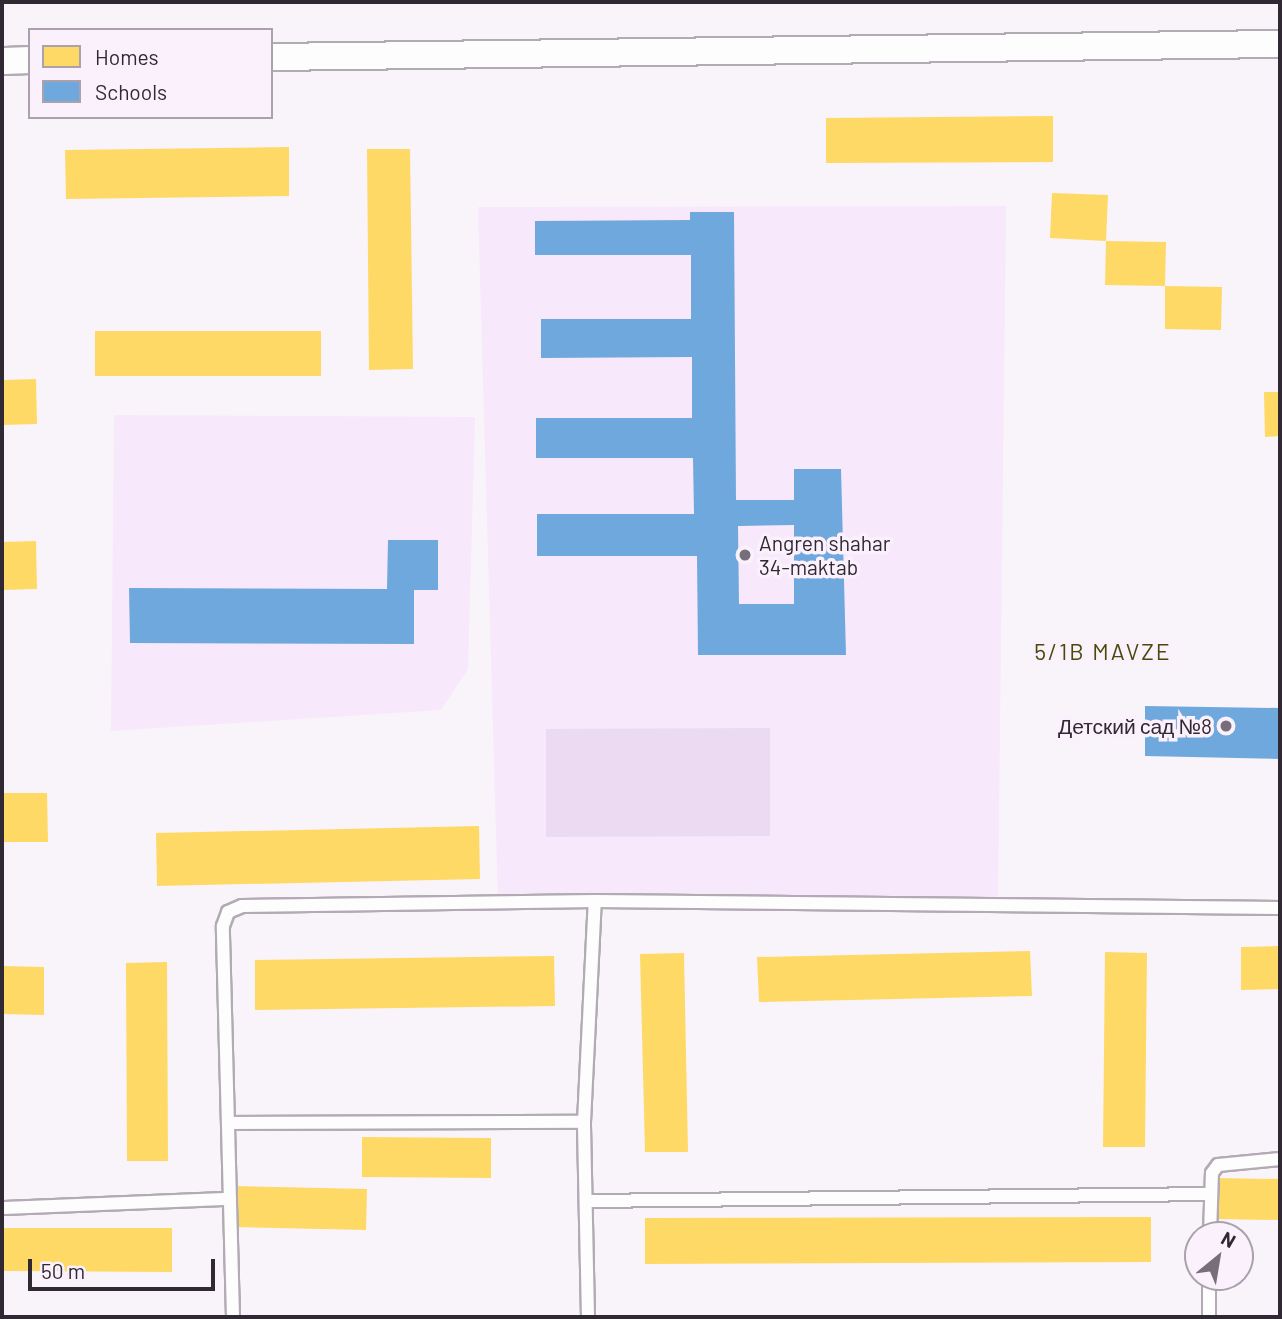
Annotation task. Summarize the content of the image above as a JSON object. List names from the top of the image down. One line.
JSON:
{"districts":["5/1B MAVZE"],"places":["Angren shahar 34-maktab","Детский сад №8"],"legend":["Homes","Schools"],"scale_bar":"50 m","north":"top right"}
